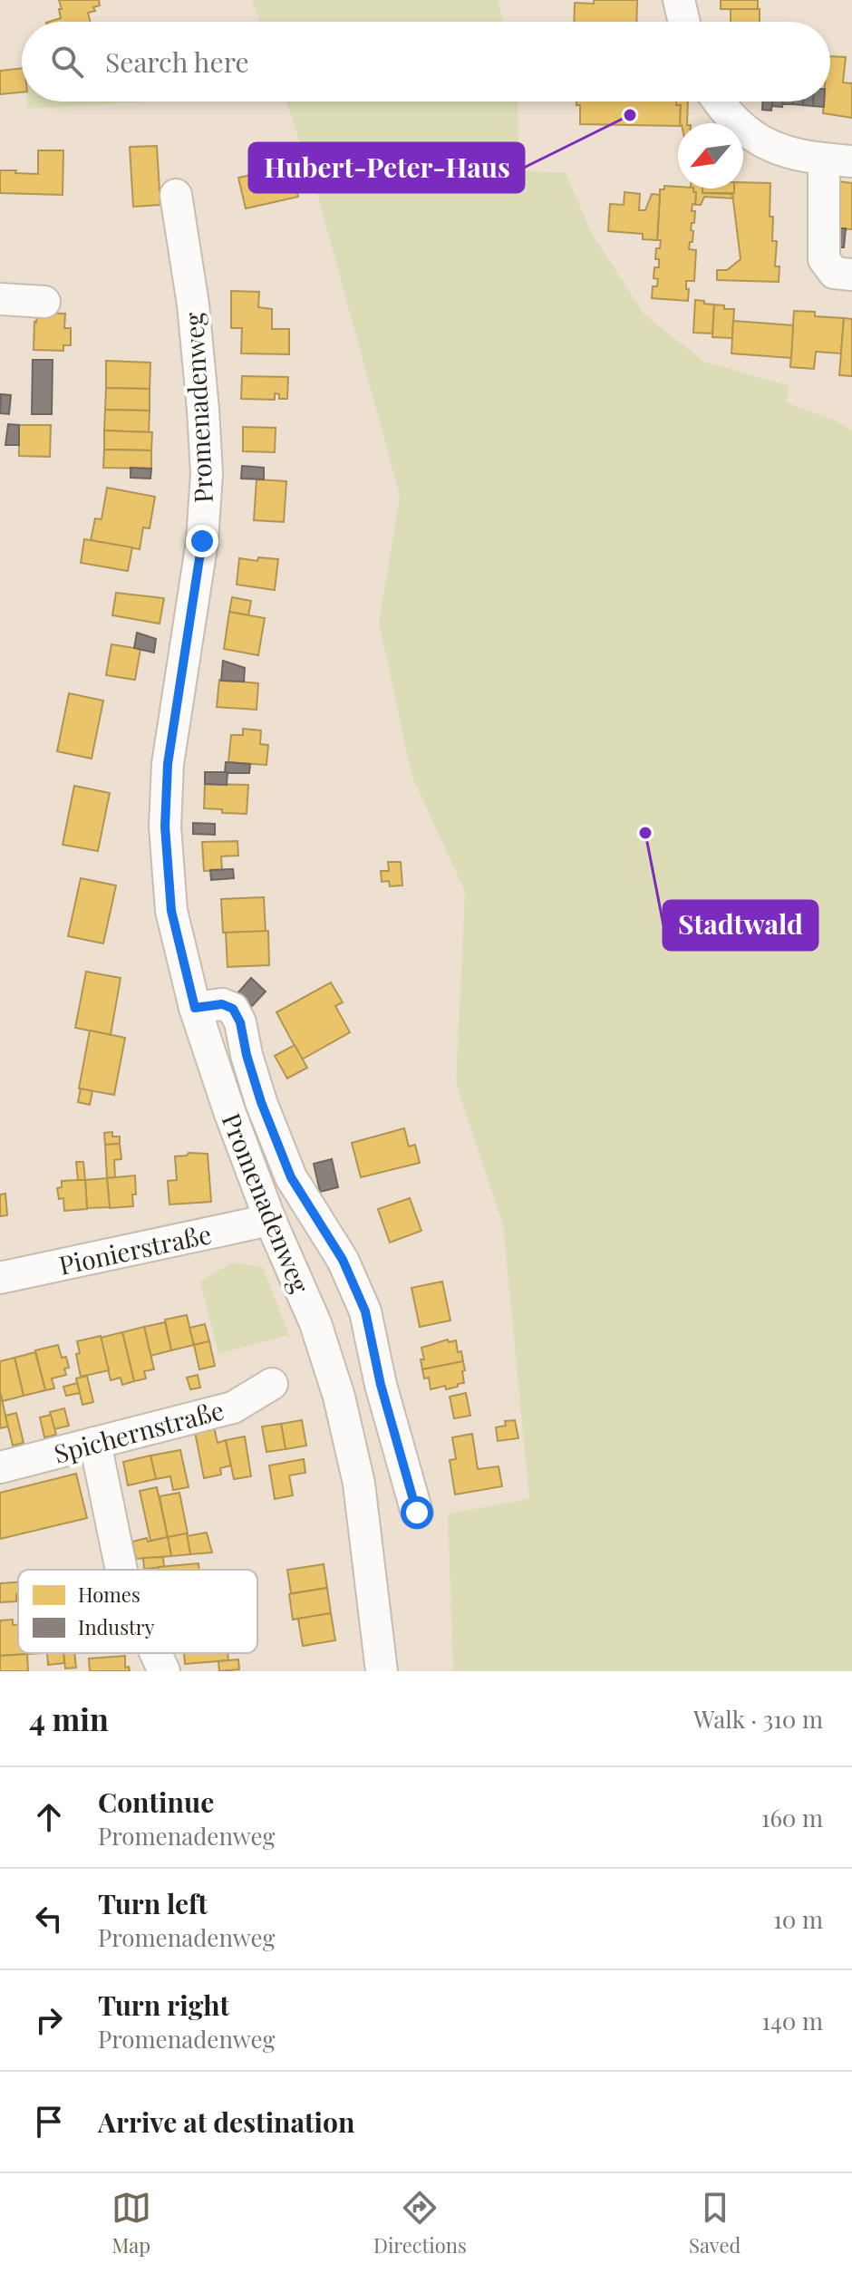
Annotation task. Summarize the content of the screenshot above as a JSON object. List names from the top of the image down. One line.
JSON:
{"streets":{"street":["Promenadenweg","Pionierstraße","Spichernstraße"]},"crossings":[["Promenadenweg","Pionierstraße"]],"places":["Hubert-Peter-Haus","Stadtwald"],"legend":["Homes","Industry"],"north":"bottom left","page":{"search":"Search here","heading":["4 min","Walk · 310 m"],"list":[["Continue","Promenadenweg","160 m"],["Turn left","Promenadenweg","10 m"],["Turn right","Promenadenweg","140 m"],"Arrive at destination"],"nav":["Map","Directions","Saved"]}}
